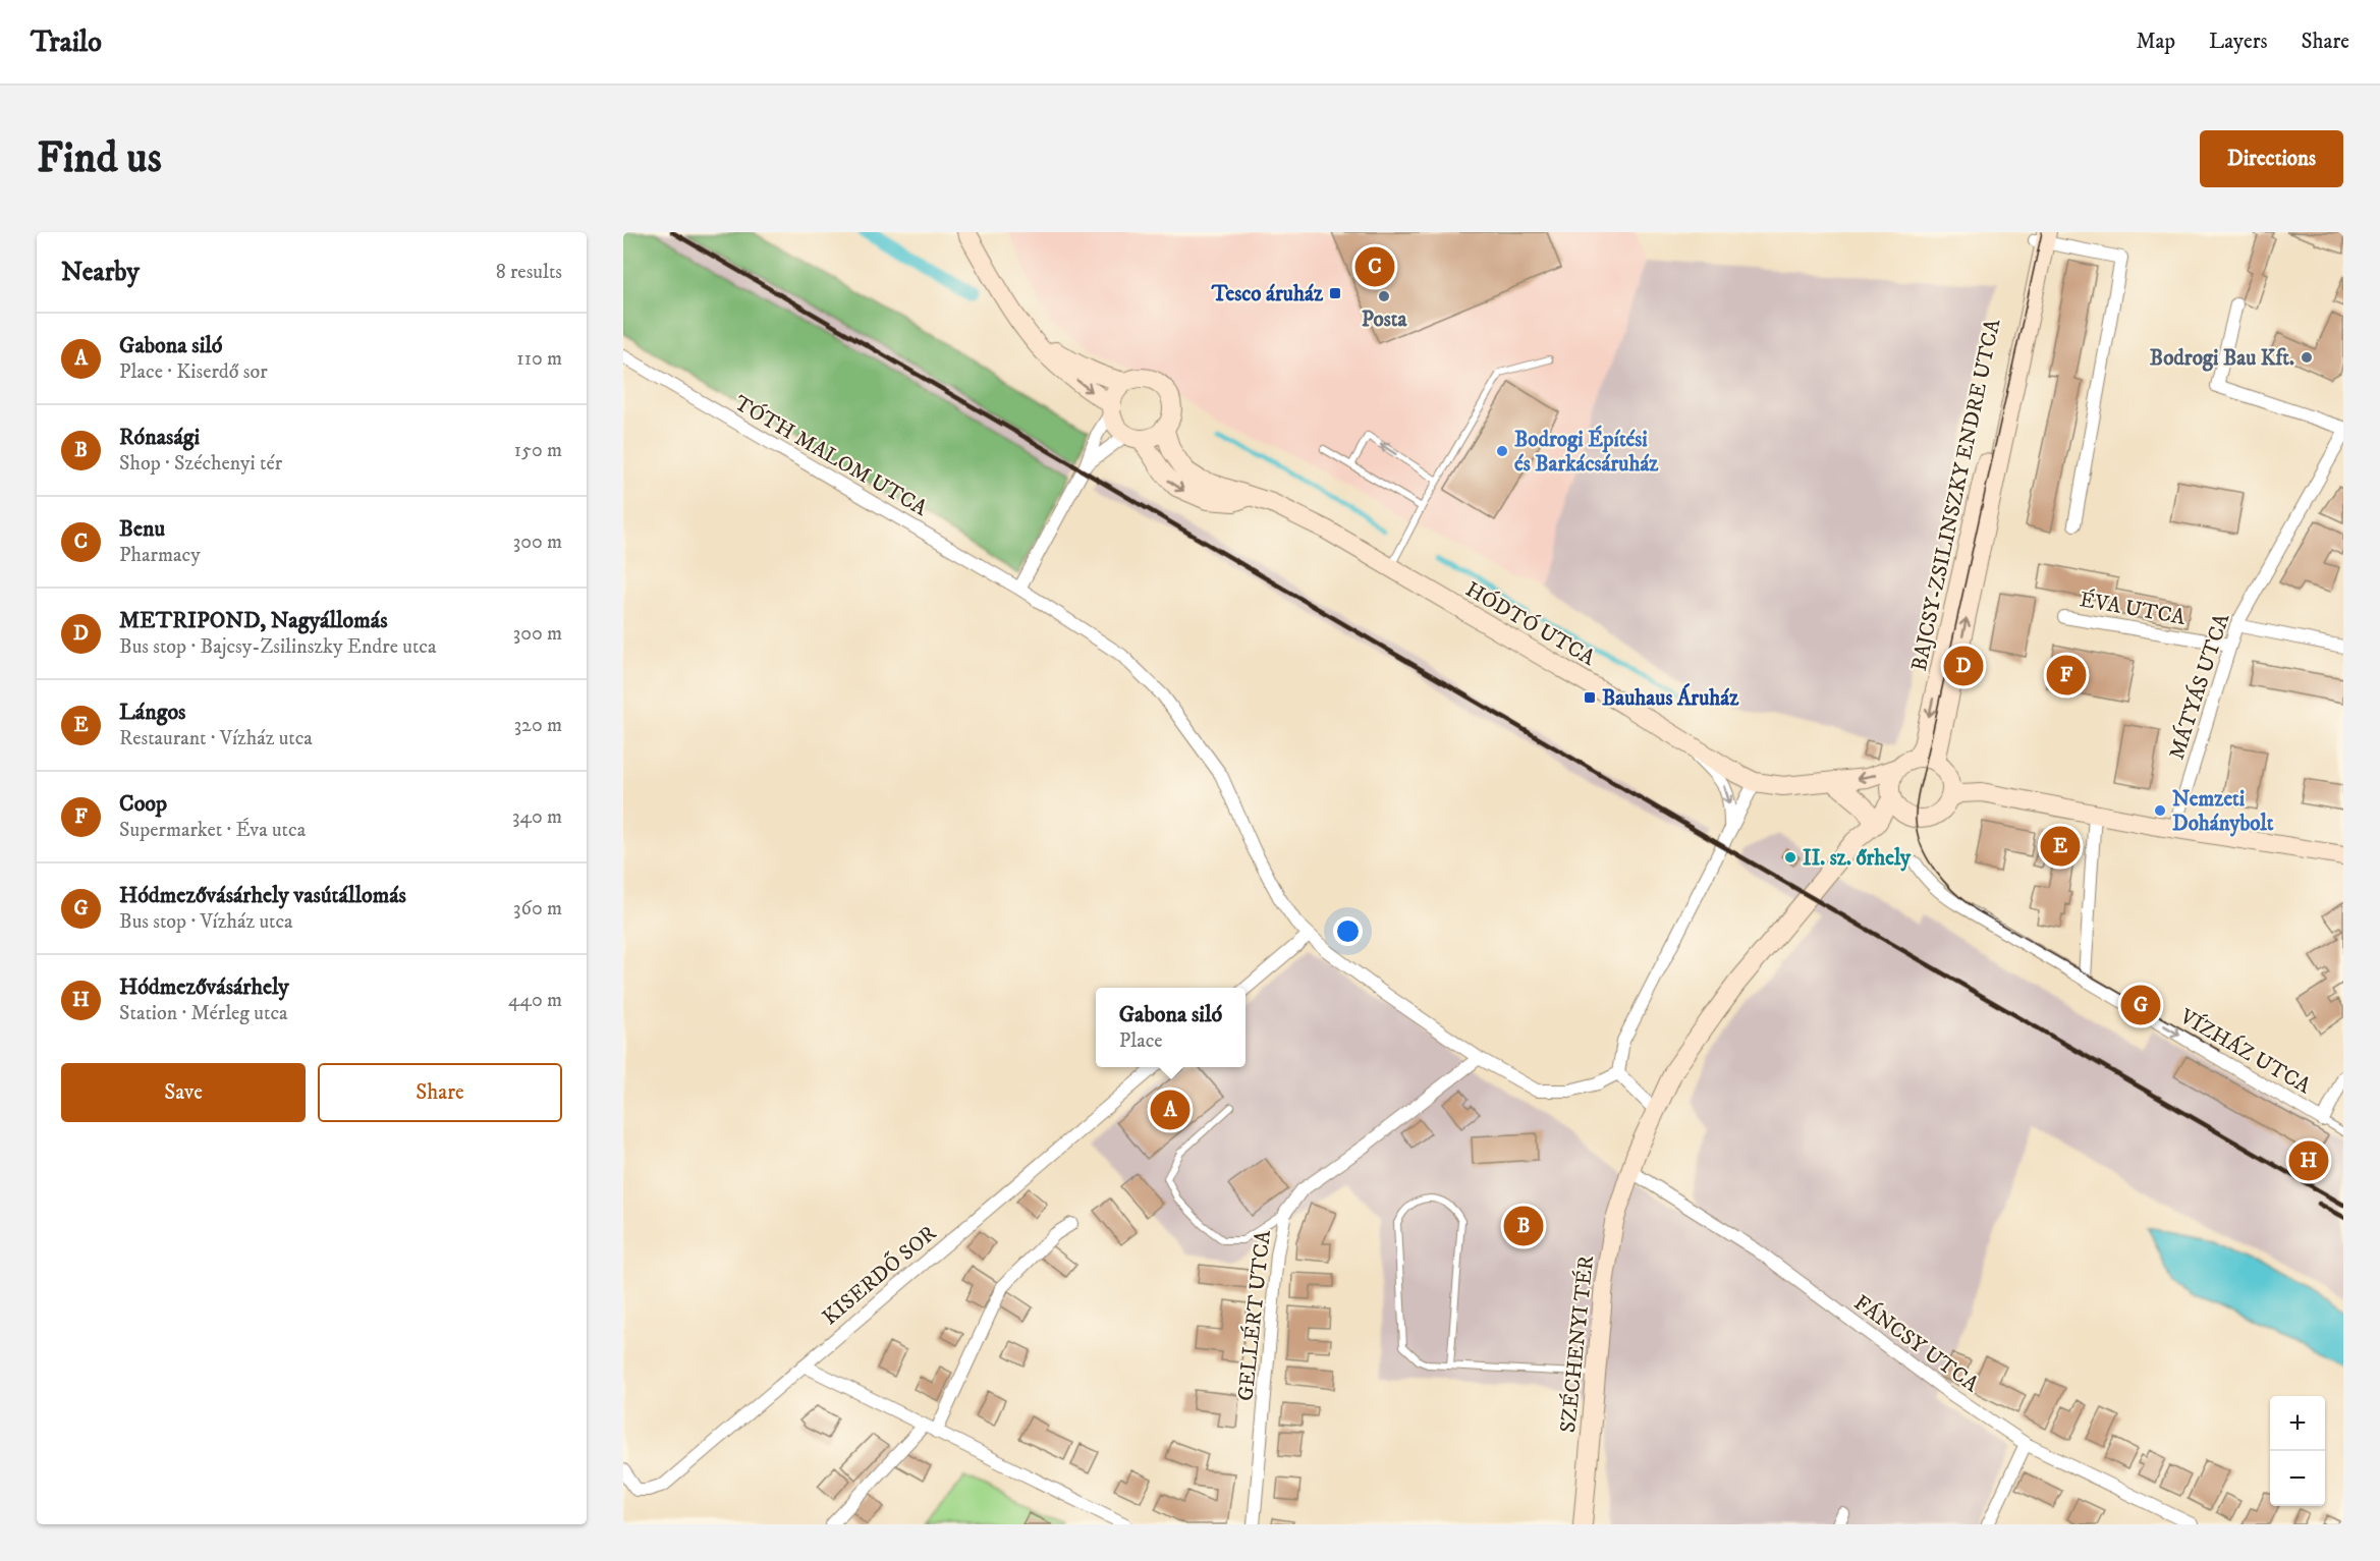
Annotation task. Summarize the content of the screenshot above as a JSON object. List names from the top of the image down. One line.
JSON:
{"streets":{"street":["TÓTH MALOM UTCA","BAJCSY-ZSILINSZKY ENDRE UTCA","ÉVA UTCA","HÓDTÓ UTCA","MÁTYÁS UTCA","VÍZHÁZ UTCA","KISERDŐ SOR","GELLÉRT UTCA","FÁNCSY UTCA","SZÉCHENYI TÉR"]},"crossings":[["TÓTH MALOM UTCA","GELLÉRT UTCA"],["BAJCSY-ZSILINSZKY ENDRE UTCA","HÓDTÓ UTCA"],["ÉVA UTCA","MÁTYÁS UTCA"],["FÁNCSY UTCA","SZÉCHENYI TÉR"]],"one_way":["VÍZHÁZ UTCA"],"places":{"transit":["Tesco áruház","Bauhaus Áruház"],"other":["Posta","Bodrogi Bau Kft.","Bodrogi Építési és Barkácsáruház","Nemzeti Dohánybolt","II. sz. őrhely"]},"page":{"header":"Trailo","nav":["Map","Layers","Share"],"buttons":["Directions",["Save","Share"]],"title":"Find us","heading":["Nearby","8 results"],"pins":["C","D","F","E","G","A","H","B"],"list":[{"mark":"A","name":"Gabona siló","note":"Place · Kiserdő sor","value":"110 m"},{"mark":"B","name":"Rónasági","note":"Shop · Széchenyi tér","value":"150 m"},{"mark":"C","name":"Benu","note":"Pharmacy","value":"300 m"},{"mark":"D","name":"METRIPOND, Nagyállomás","note":"Bus stop · Bajcsy-Zsilinszky Endre utca","value":"300 m"},{"mark":"E","name":"Lángos","note":"Restaurant · Vízház utca","value":"320 m"},{"mark":"F","name":"Coop","note":"Supermarket · Éva utca","value":"340 m"},{"mark":"G","name":"Hódmezővásárhely vasútállomás","note":"Bus stop · Vízház utca","value":"360 m"},{"mark":"H","name":"Hódmezővásárhely","note":"Station · Mérleg utca","value":"440 m"}],"popup":["Gabona siló","Place"],"map_buttons":["+","−"]}}
